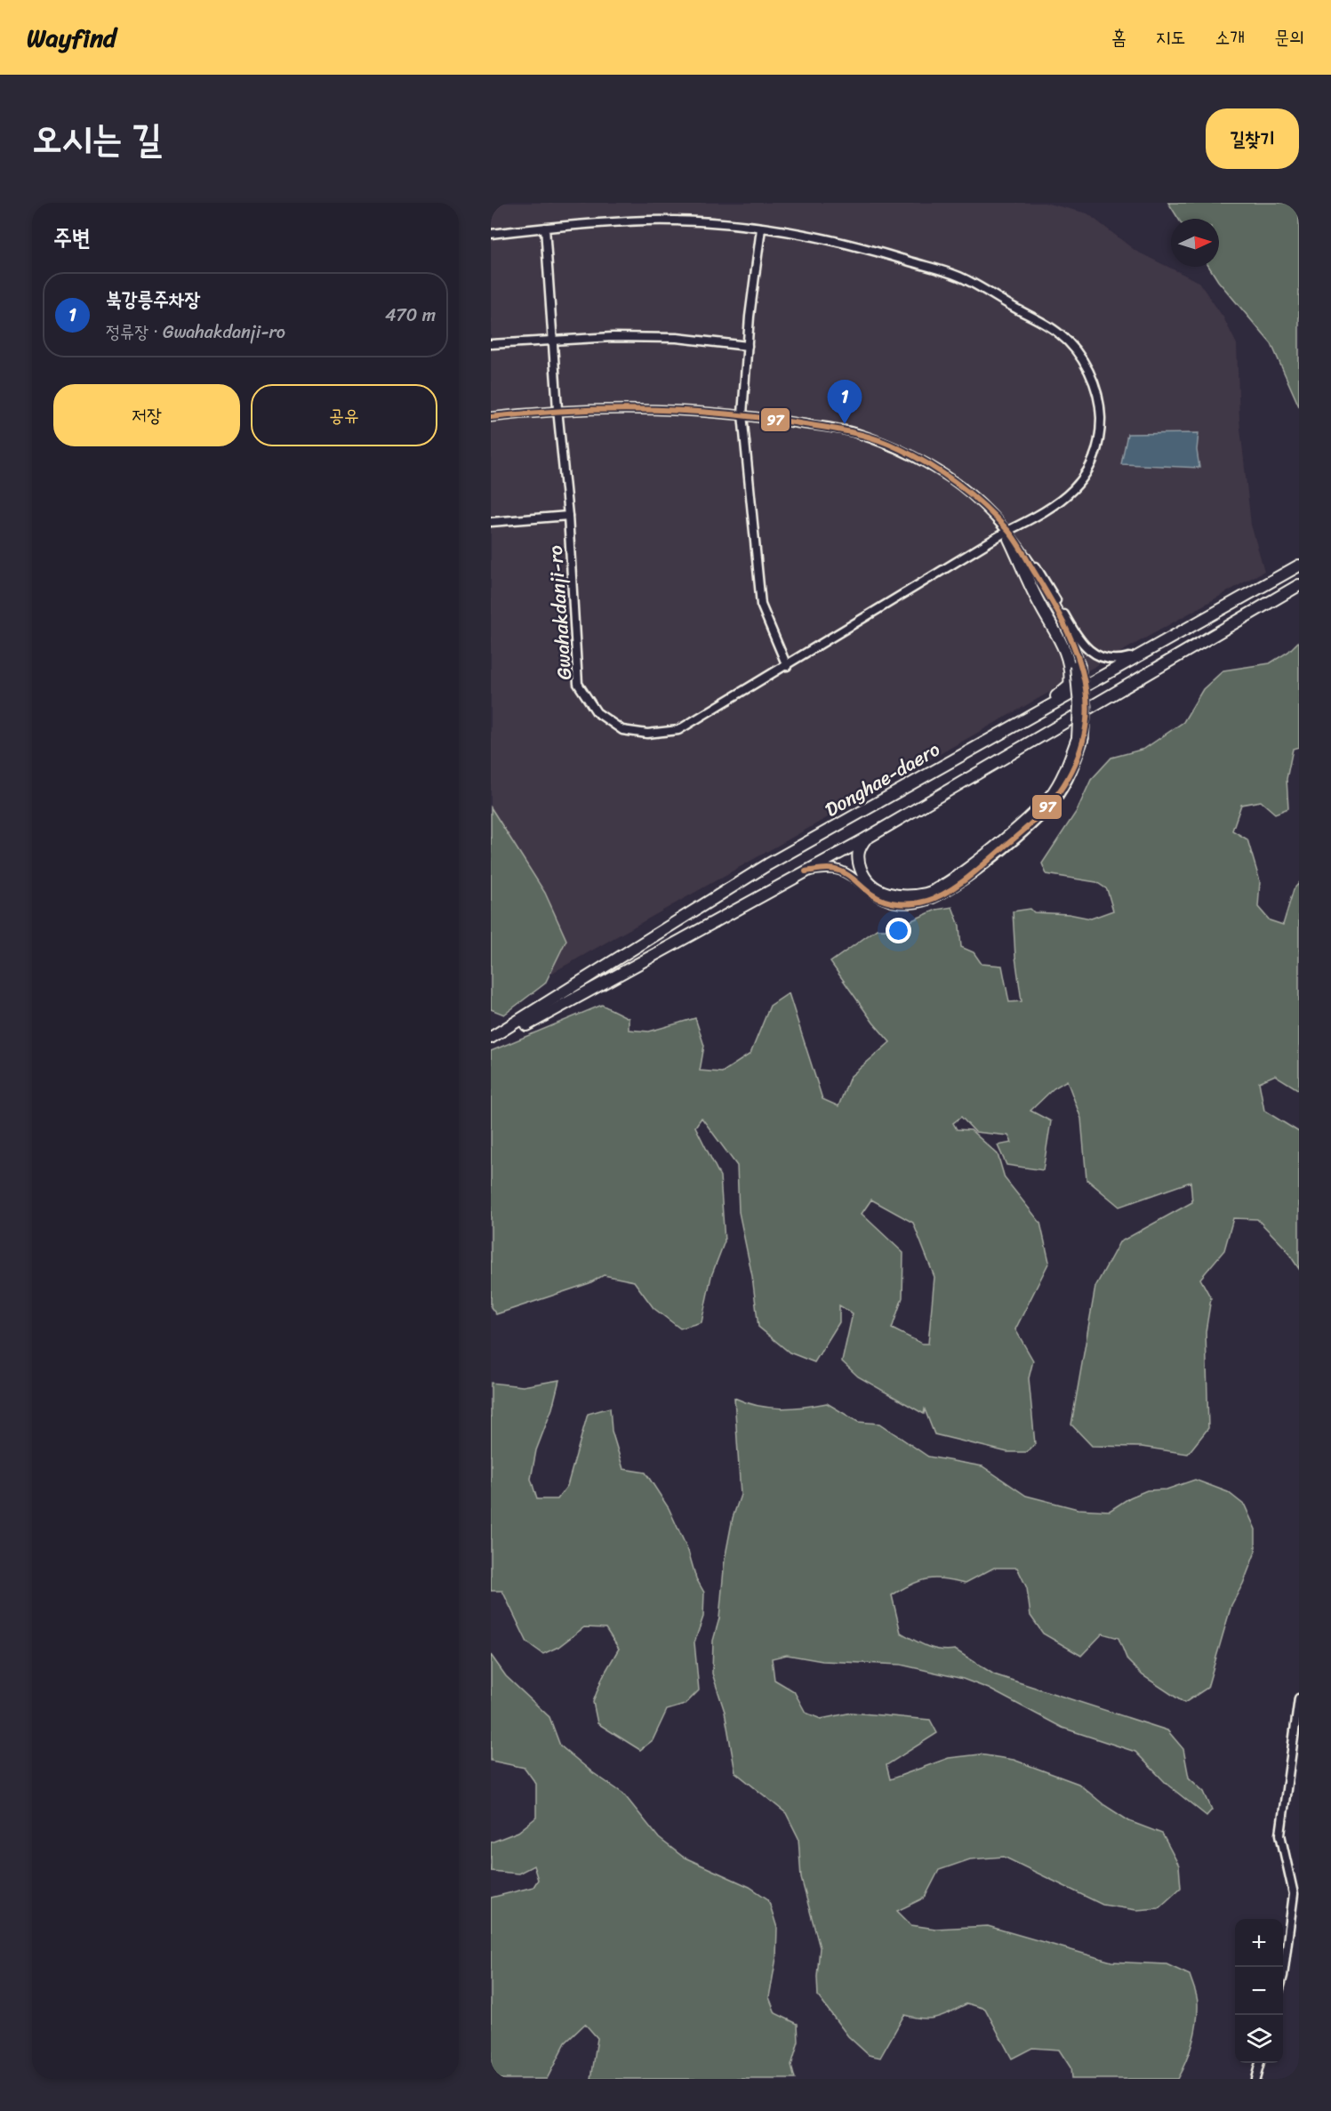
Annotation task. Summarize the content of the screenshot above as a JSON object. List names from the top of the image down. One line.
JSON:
{"streets":{"highway":["Donghae-daero"],"street":["Gwahakdanji-ro"]},"lines":["transit line 97"],"north":"right","page":{"header":"Wayfind","nav":["홈","지도","소개","문의"],"title":"오시는 길","buttons":["길찾기",["저장","공유"]],"heading":"주변","list":[{"mark":"1","name":"북강릉주차장","note":"정류장 · Gwahakdanji-ro","value":"470 m"}],"pins":"1","map_buttons":["+","−"]}}
